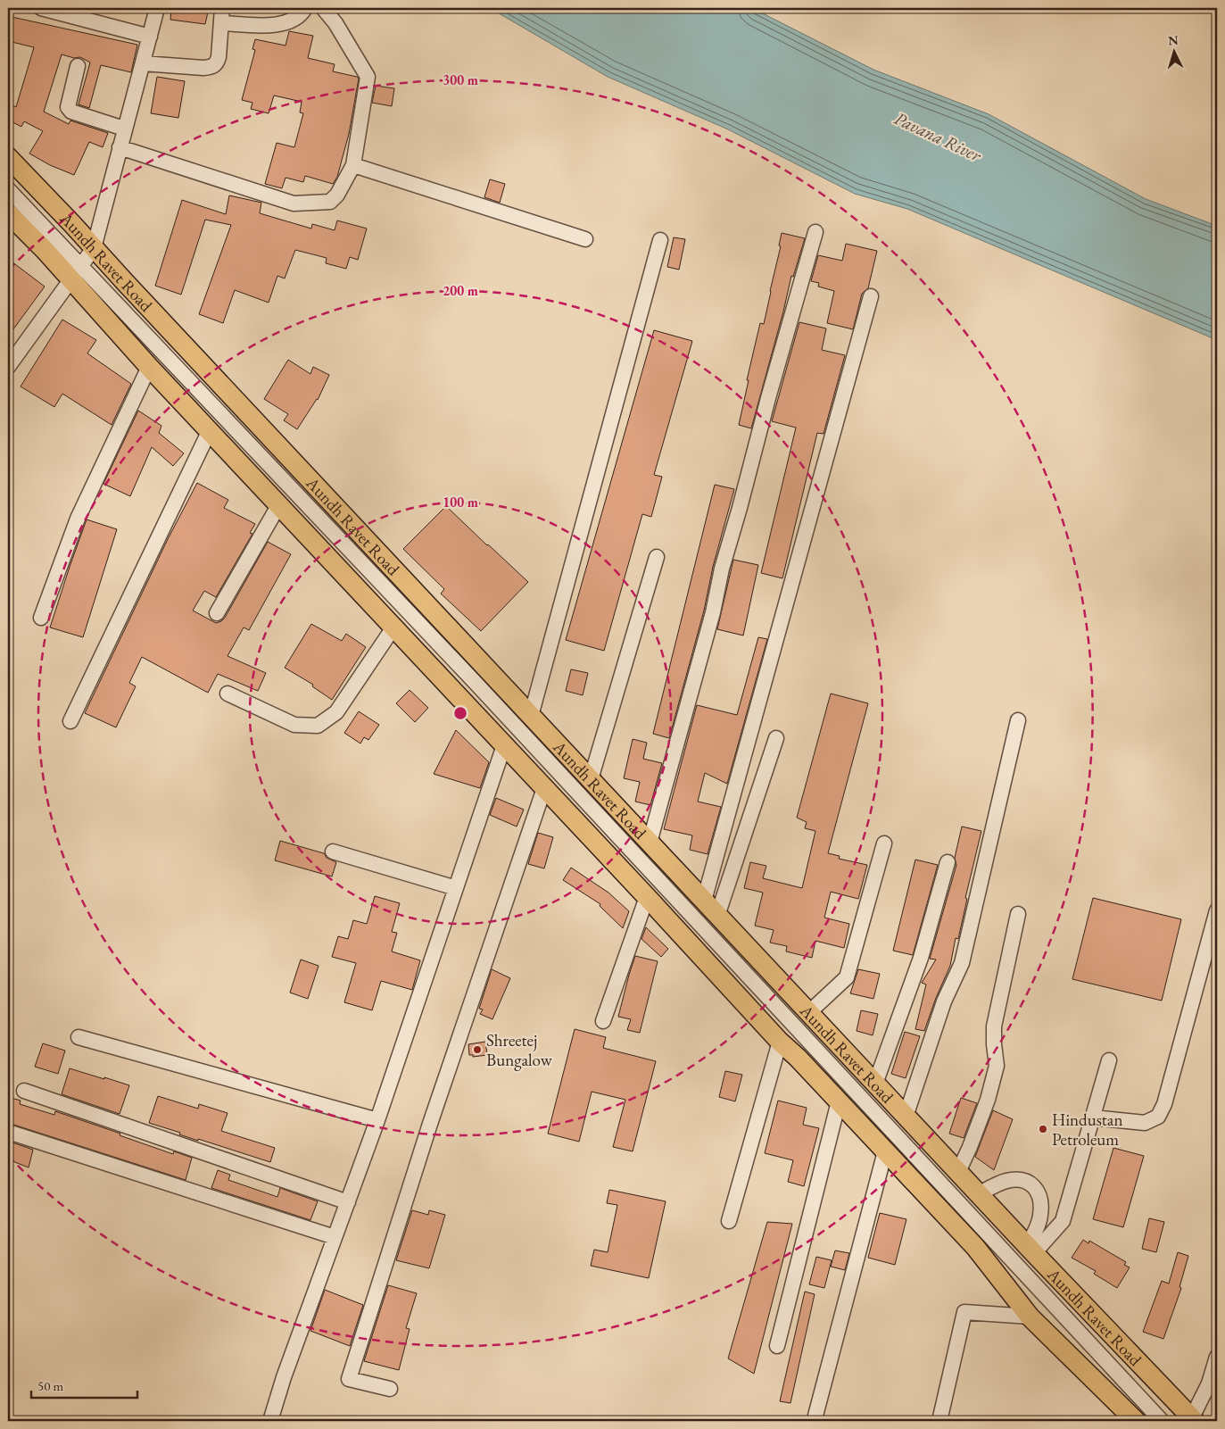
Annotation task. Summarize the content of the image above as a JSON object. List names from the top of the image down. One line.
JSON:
{"streets":{"main road":["Aundh Ravet Road"]},"water":["Pavana River"],"places":["Shreetej Bungalow","Hindustan Petroleum"],"scale_bar":"50 m","north":"top","rings":["300 m","200 m","100 m"]}
